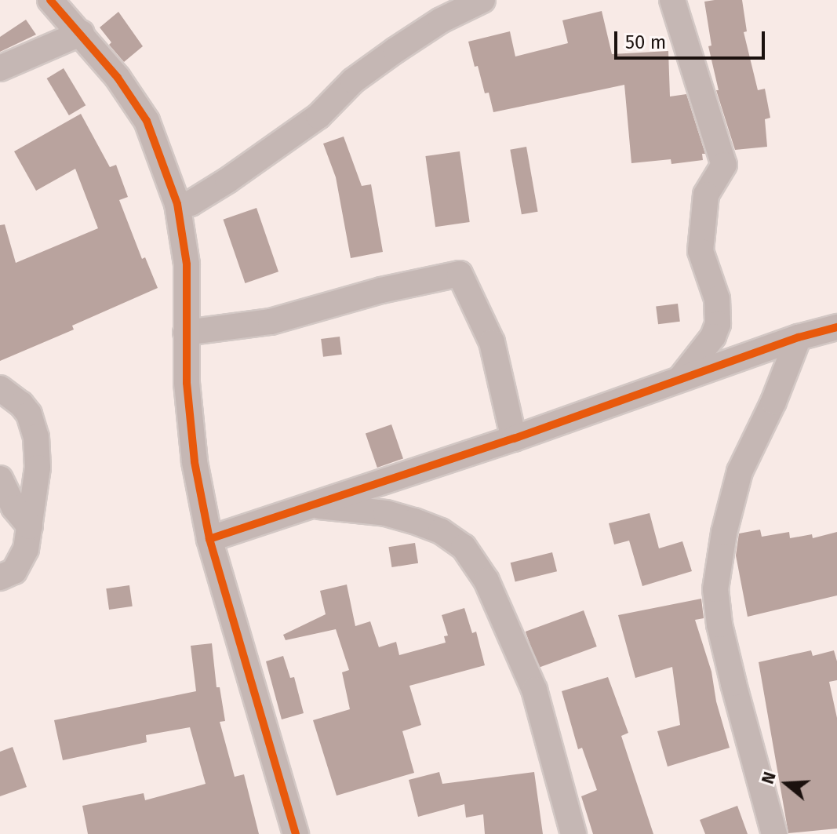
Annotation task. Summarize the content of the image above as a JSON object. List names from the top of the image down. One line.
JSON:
{"scale_bar":"50 m","north":"left"}
